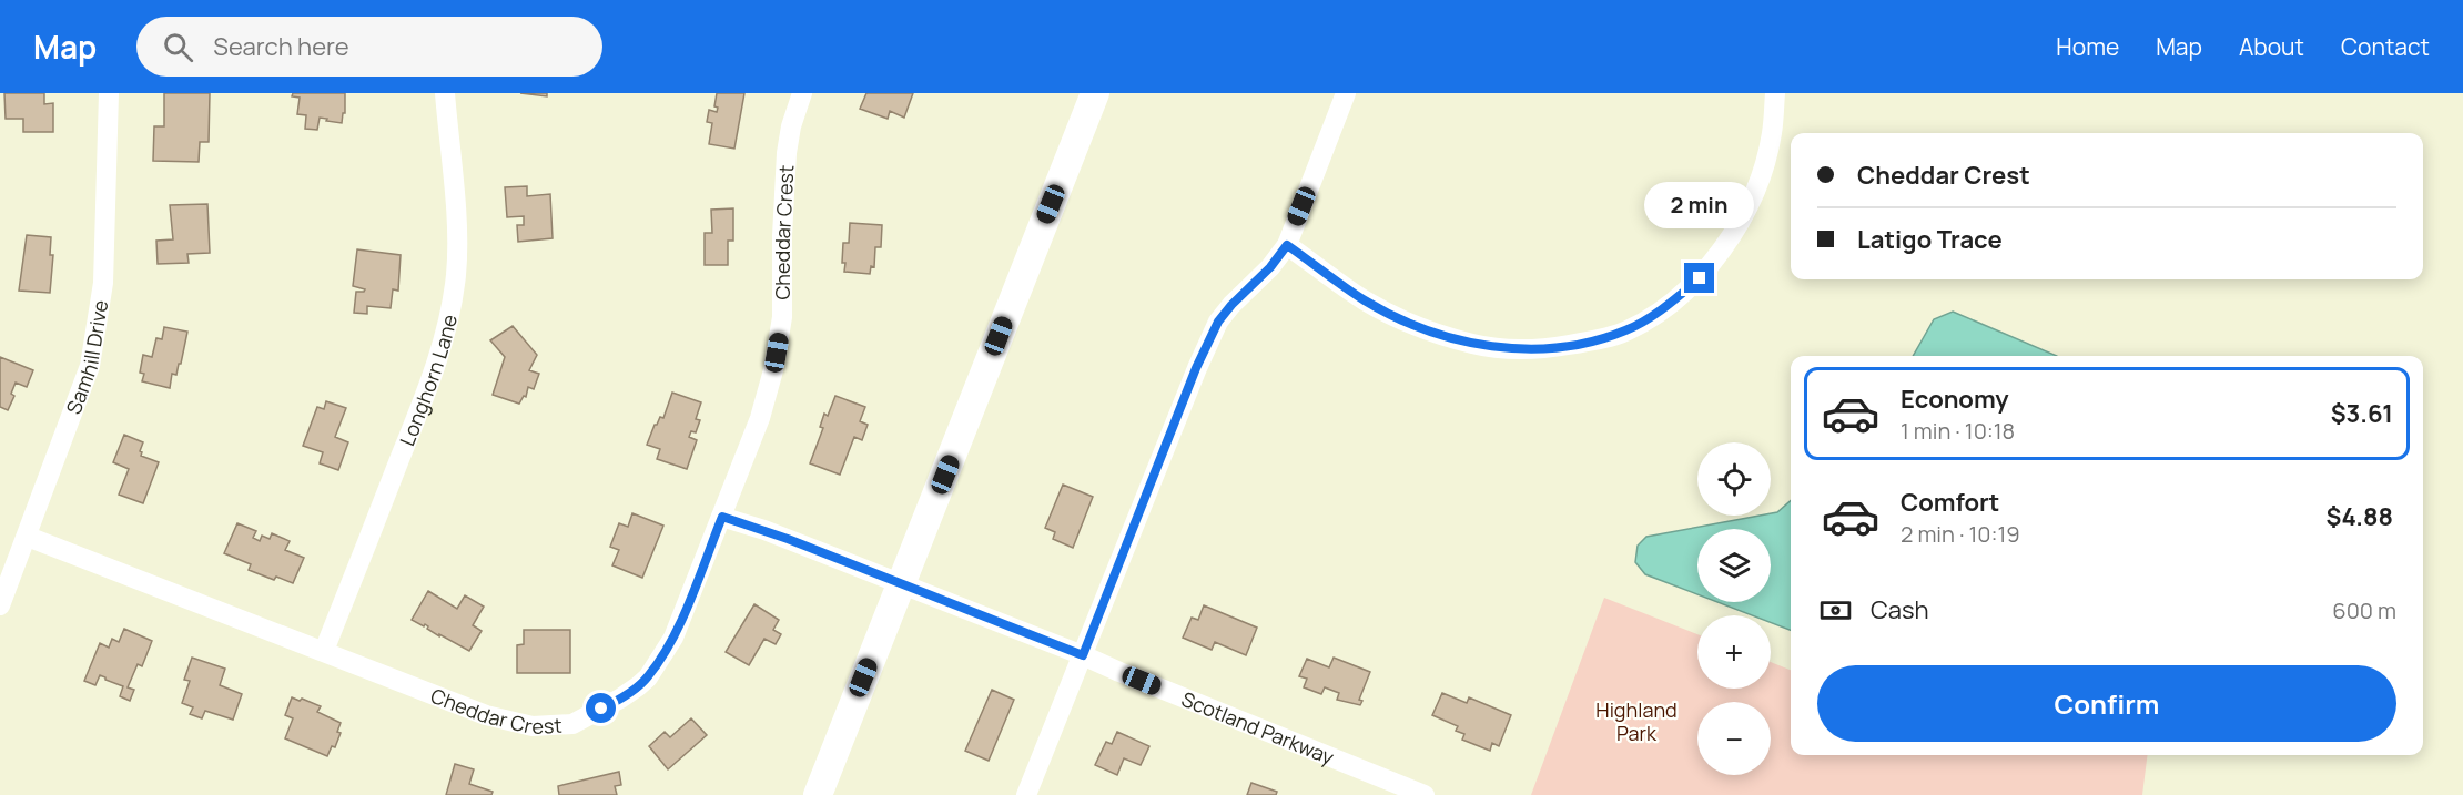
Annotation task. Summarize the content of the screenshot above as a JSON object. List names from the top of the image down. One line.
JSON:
{"streets":{"street":["Cheddar Crest","Samhill Drive","Longhorn Lane","Scotland Parkway"]},"crossings":[["Cheddar Crest","Samhill Drive"],["Cheddar Crest","Longhorn Lane"],["Cheddar Crest","Scotland Parkway"]],"parks":["Highland Park"],"page":{"header":"Map","search":"Search here","nav":["Home","Map","About","Contact"],"banner":["Cheddar Crest","Latigo Trace"],"bubble":"2 min","list":[{"name":"Economy","note":"1 min · 10:18","value":"$3.61"},{"name":"Comfort","note":"2 min · 10:19","value":"$4.88"}],"map_buttons":["+","−"],"pay":["Cash","600 m"],"buttons":"Confirm"}}
